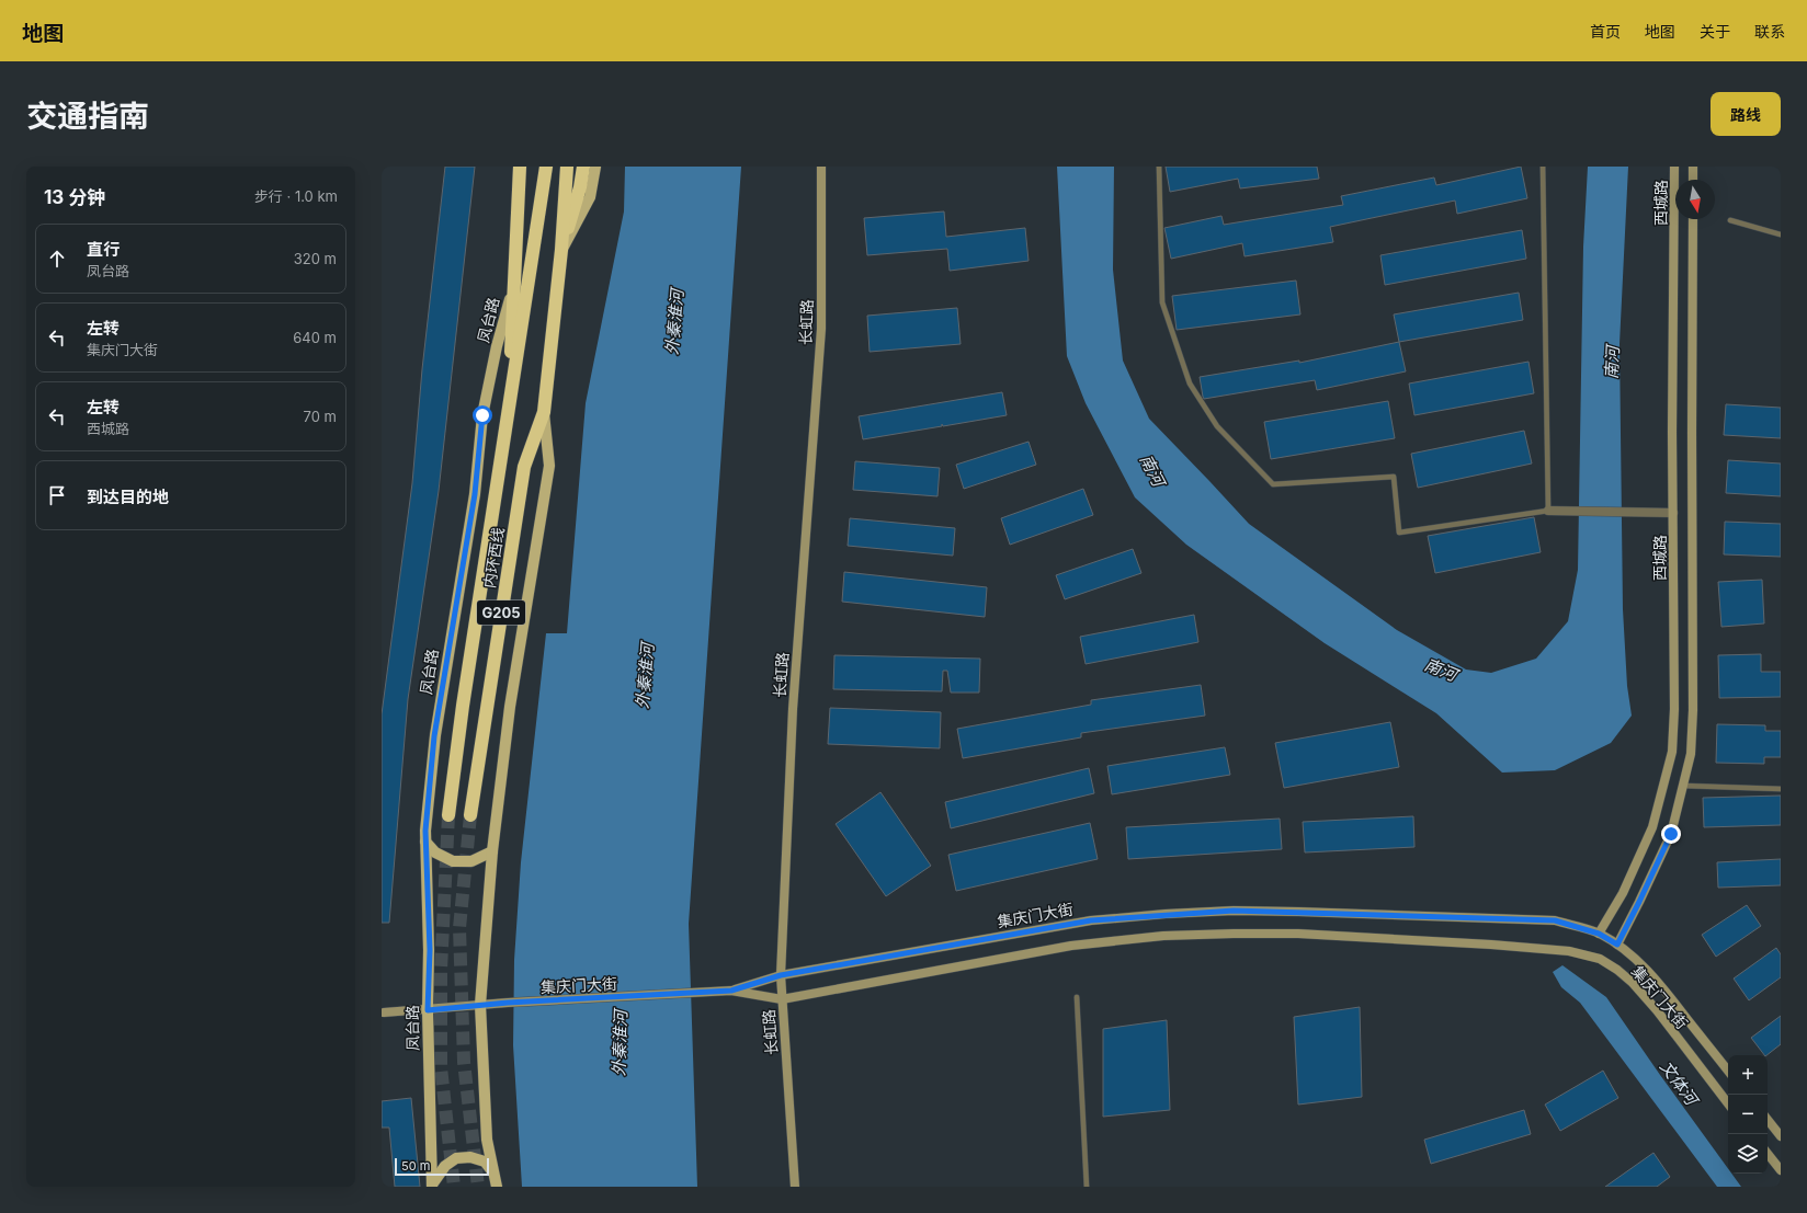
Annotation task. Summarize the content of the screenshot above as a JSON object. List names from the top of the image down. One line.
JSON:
{"streets":{"highway":["凤台路","内环西线","G205"],"main road":["西城路","长虹路","集庆门大街"]},"crossings":[["西城路","集庆门大街"],["凤台路","集庆门大街"],["长虹路","集庆门大街"]],"water":["外秦淮河","南河","文体河"],"scale_bar":"50 m","north":"bottom","page":{"header":"地图","nav":["首页","地图","关于","联系"],"title":"交通指南","buttons":"路线","heading":["13 分钟","步行 · 1.0 km"],"list":[["直行","凤台路","320 m"],["左转","集庆门大街","640 m"],["左转","西城路","70 m"],"到达目的地"],"map_buttons":["+","−"],"scale":"50 m"}}
